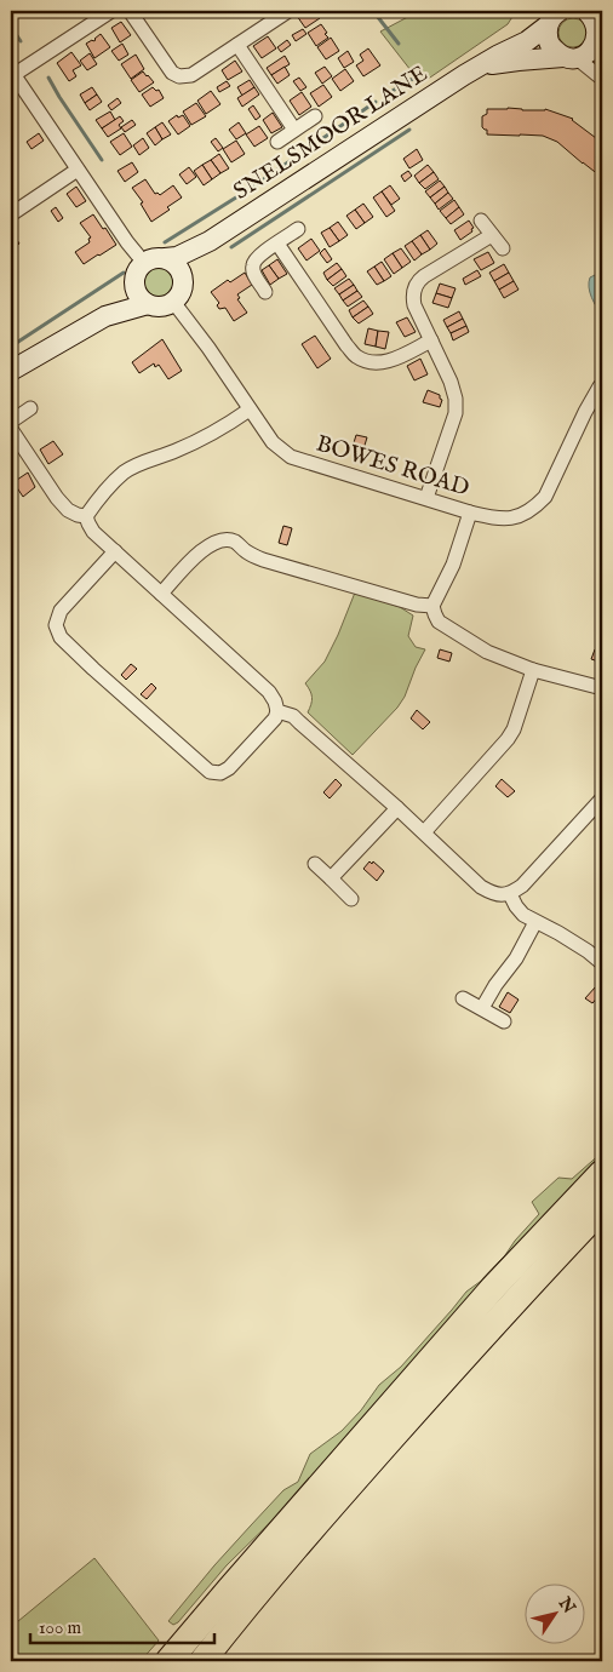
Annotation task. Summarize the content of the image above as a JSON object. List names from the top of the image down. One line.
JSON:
{"streets":{"street":["SNELSMOOR LANE","BOWES ROAD"]},"crossings":[["SNELSMOOR LANE","BOWES ROAD"]],"scale_bar":"100 m","north":"top right"}
